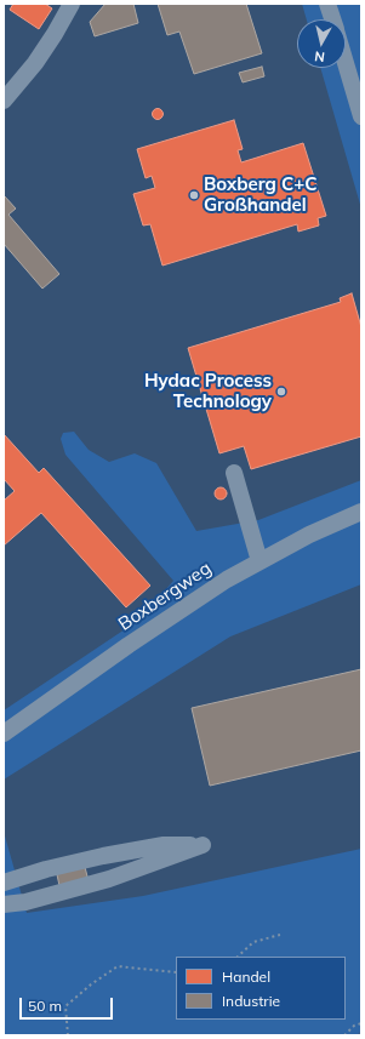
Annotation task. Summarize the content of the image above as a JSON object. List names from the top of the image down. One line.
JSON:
{"streets":{"street":["Boxbergweg"]},"places":["Boxberg C+C Großhandel","Hydac Process Technology"],"legend":["Handel","Industrie"],"scale_bar":"50 m","north":"bottom"}
